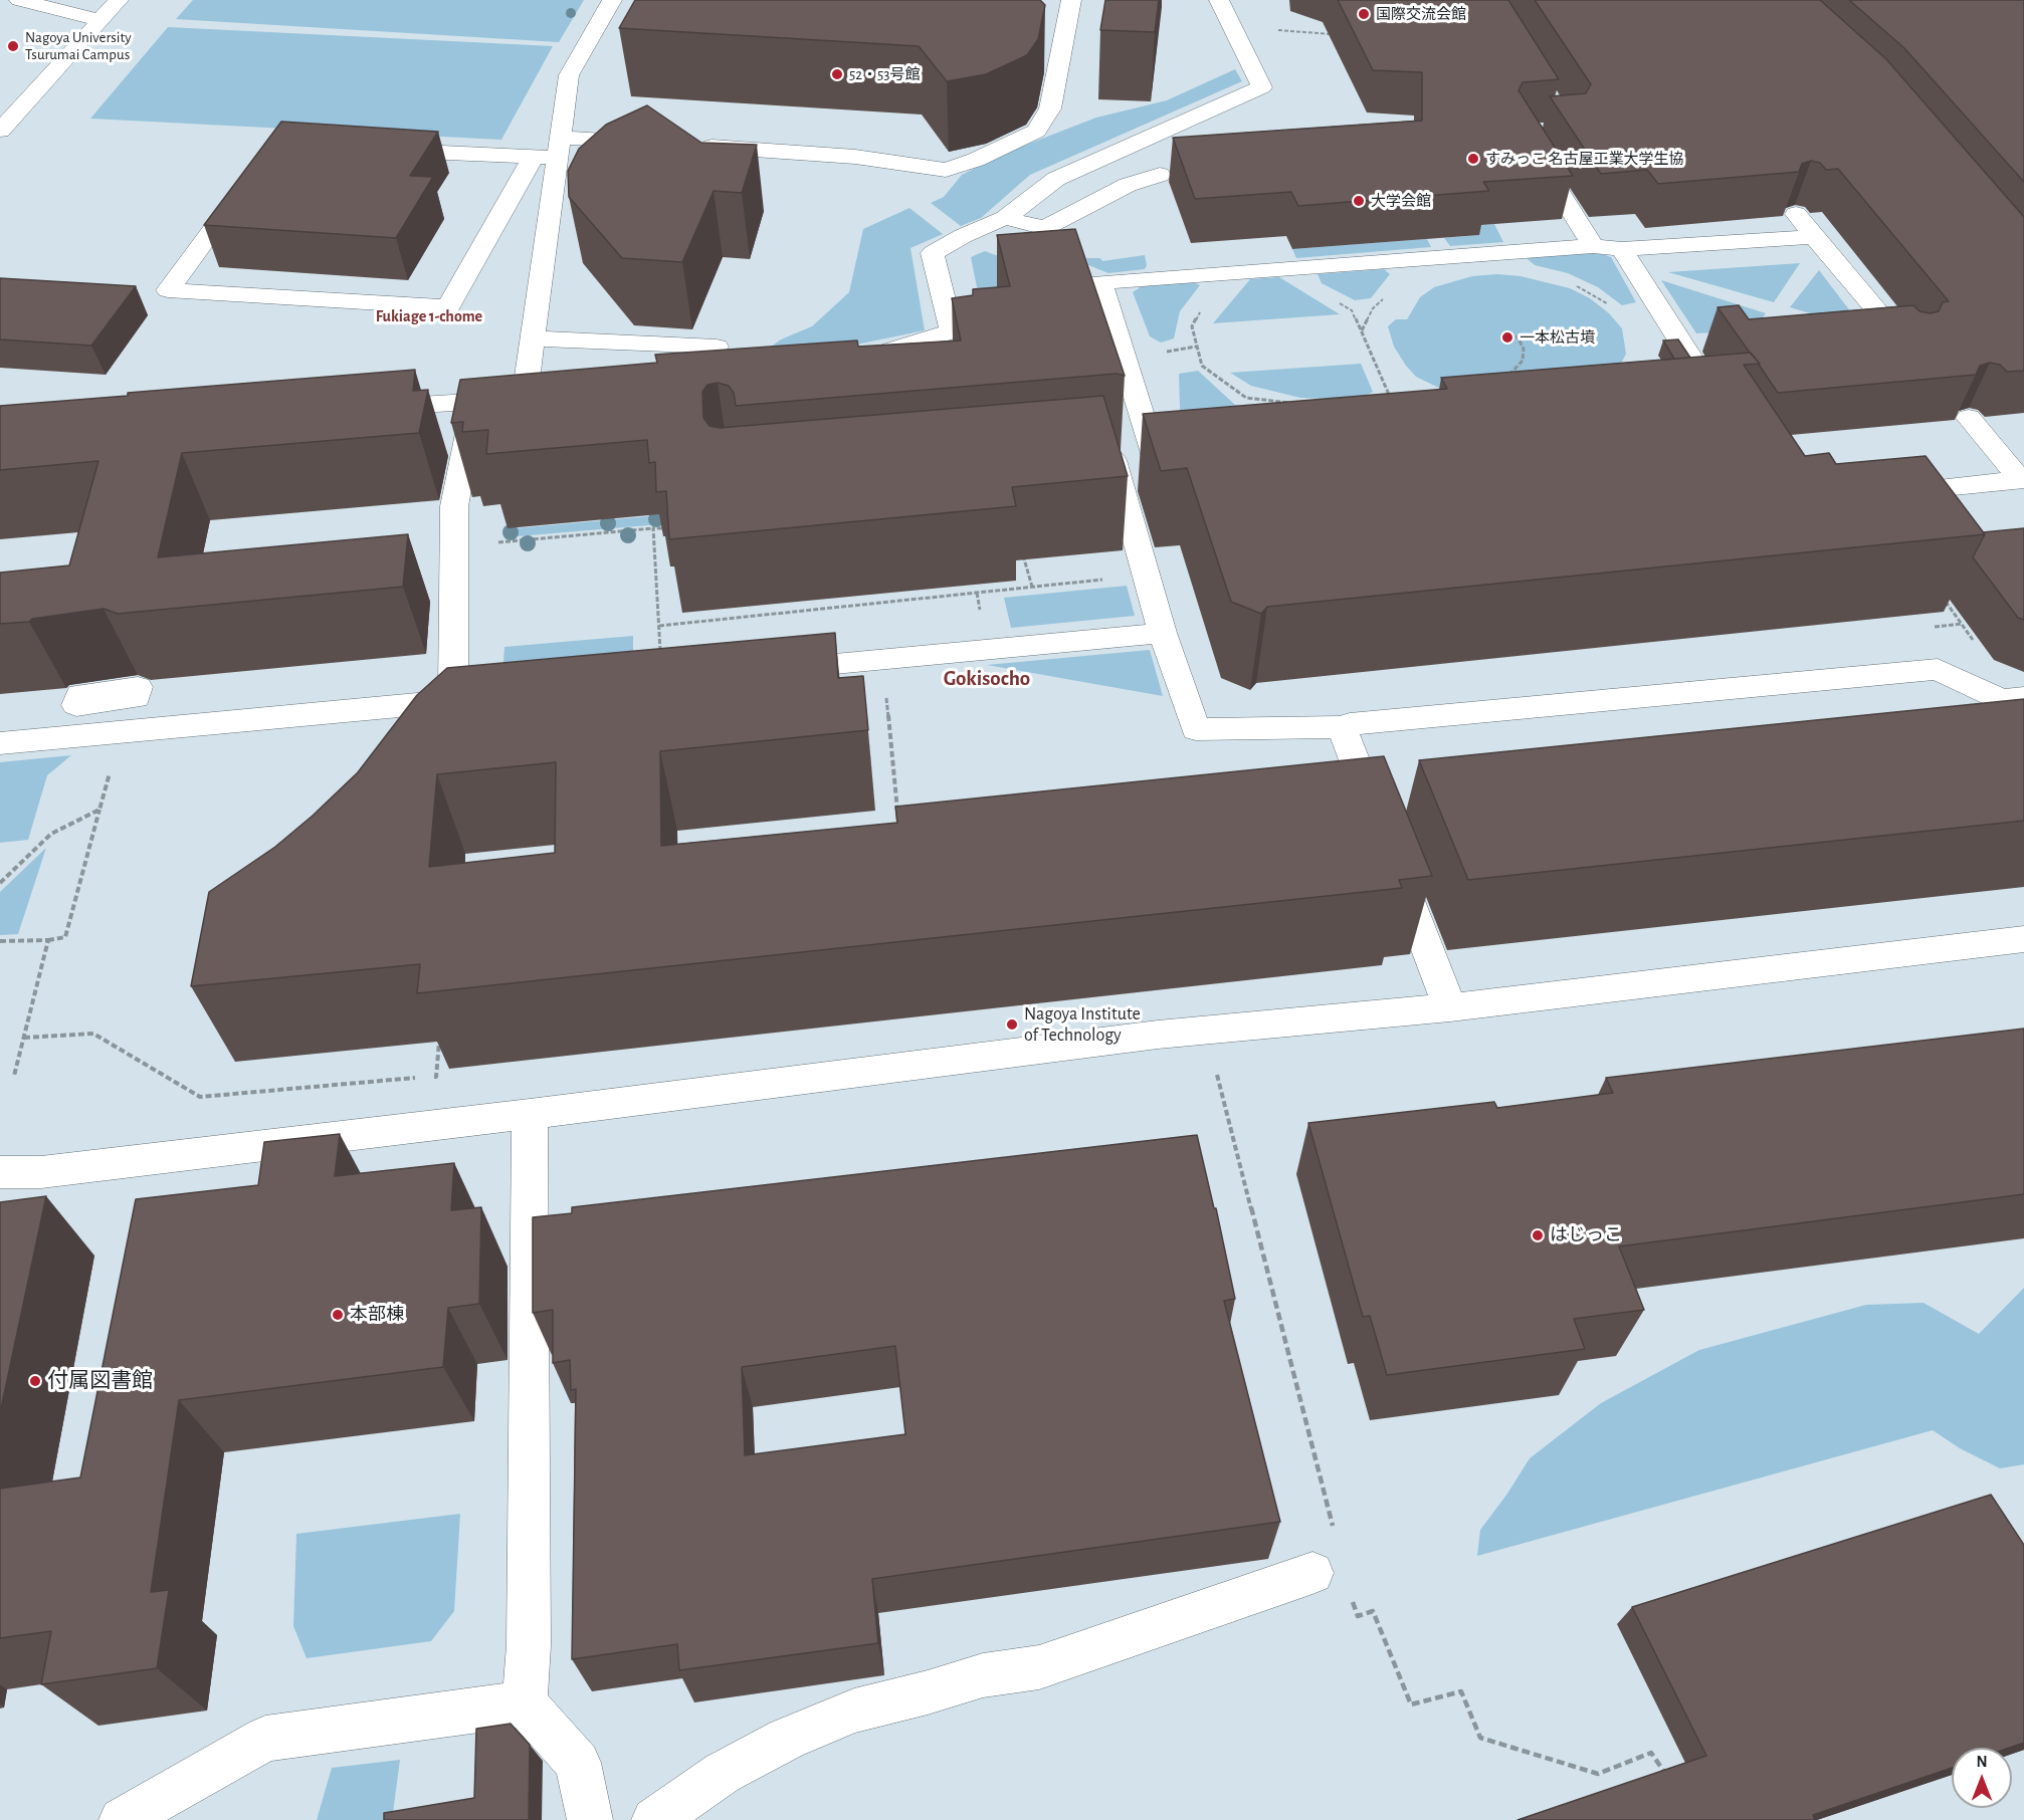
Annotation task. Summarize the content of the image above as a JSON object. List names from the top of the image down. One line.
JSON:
{"districts":["Fukiage 1-chome","Gokisocho"],"places":["国際交流会館","Nagoya University Tsurumai Campus","52・53号館","すみっこ 名古屋工業大学生協","大学会館","一本松古墳","Nagoya Institute of Technology","はじっこ","本部棟","付属図書館"],"north":"top"}
